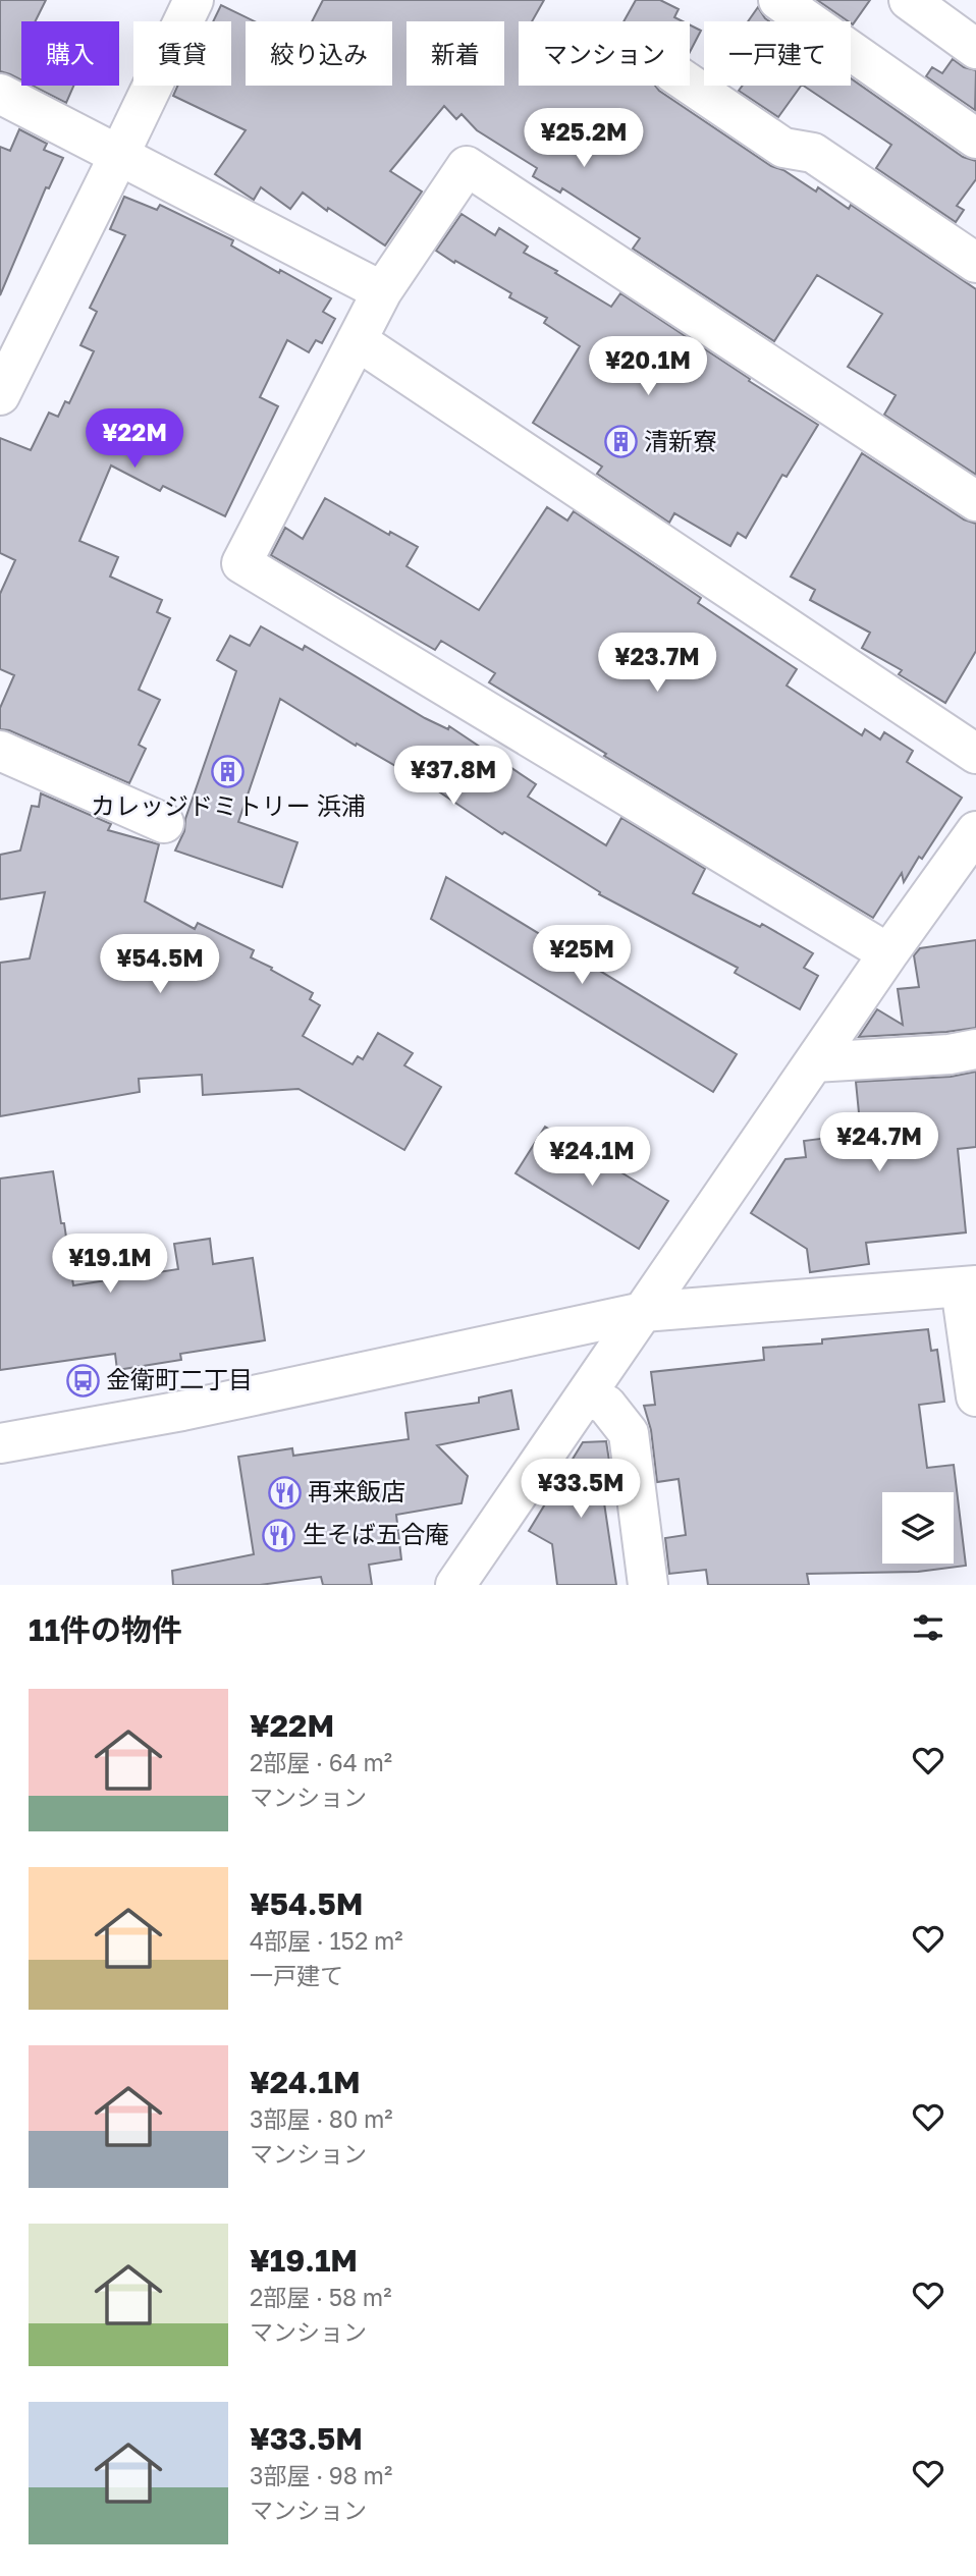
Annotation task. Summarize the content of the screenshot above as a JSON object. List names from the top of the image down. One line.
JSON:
{"places":{"building":["清新寮","カレッジドミトリー 浜浦"],"bus stop":["金衛町二丁目"],"restaurant":["再来飯店","生そば五合庵"]},"page":{"chip":["購入","賃貸","絞り込み","新着","マンション","一戸建て"],"price":["¥25.2M","¥20.1M","¥22M","¥23.7M","¥37.8M","¥25M","¥54.5M","¥24.7M","¥24.1M","¥19.1M","¥33.5M"],"heading":"11件の物件","list":[{"name":"¥22M","note":"2部屋 · 64 m² · マンション"},{"name":"¥54.5M","note":"4部屋 · 152 m² · 一戸建て"},{"name":"¥24.1M","note":"3部屋 · 80 m² · マンション"},{"name":"¥19.1M","note":"2部屋 · 58 m² · マンション"},{"name":"¥33.5M","note":"3部屋 · 98 m² · マンション"}]}}
